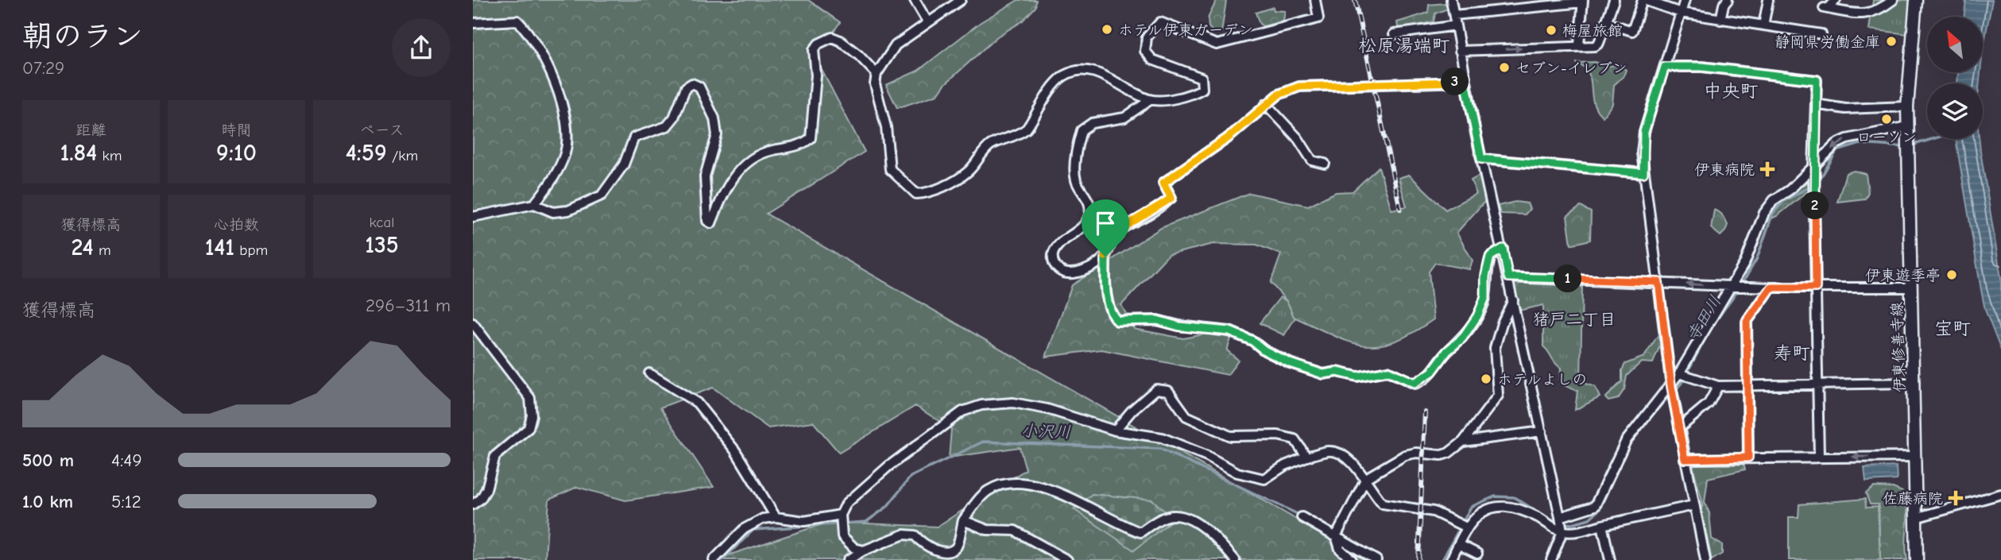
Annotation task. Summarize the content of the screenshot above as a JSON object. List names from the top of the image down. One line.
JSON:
{"streets":{"main road":["伊東修善寺線"]},"districts":["松原湯端町","中央町","猪戸二丁目","宝町","寿町"],"water":["寺田川","小沢川"],"places":{"other":["ホテル伊東ガーデン","梅屋旅館","静岡県労働金庫","セブン-イレブン","ローソン","伊東遊季亭","ホテルよしの"],"health":["伊東病院","佐藤病院"]},"north":"top left","page":{"heading":["朝のラン","07:29"],"pins":["3","2","1"],"stats":[["距離","1.84 km"],["時間","9:10"],["ペース","4:59 /km"],["獲得標高","24 m"],["心拍数","141 bpm"],["kcal","135"]],"chart":["獲得標高","296–311 m"],"list":[{"name":"500 m","note":"4:49"},{"name":"1.0 km","note":"5:12"}]}}
